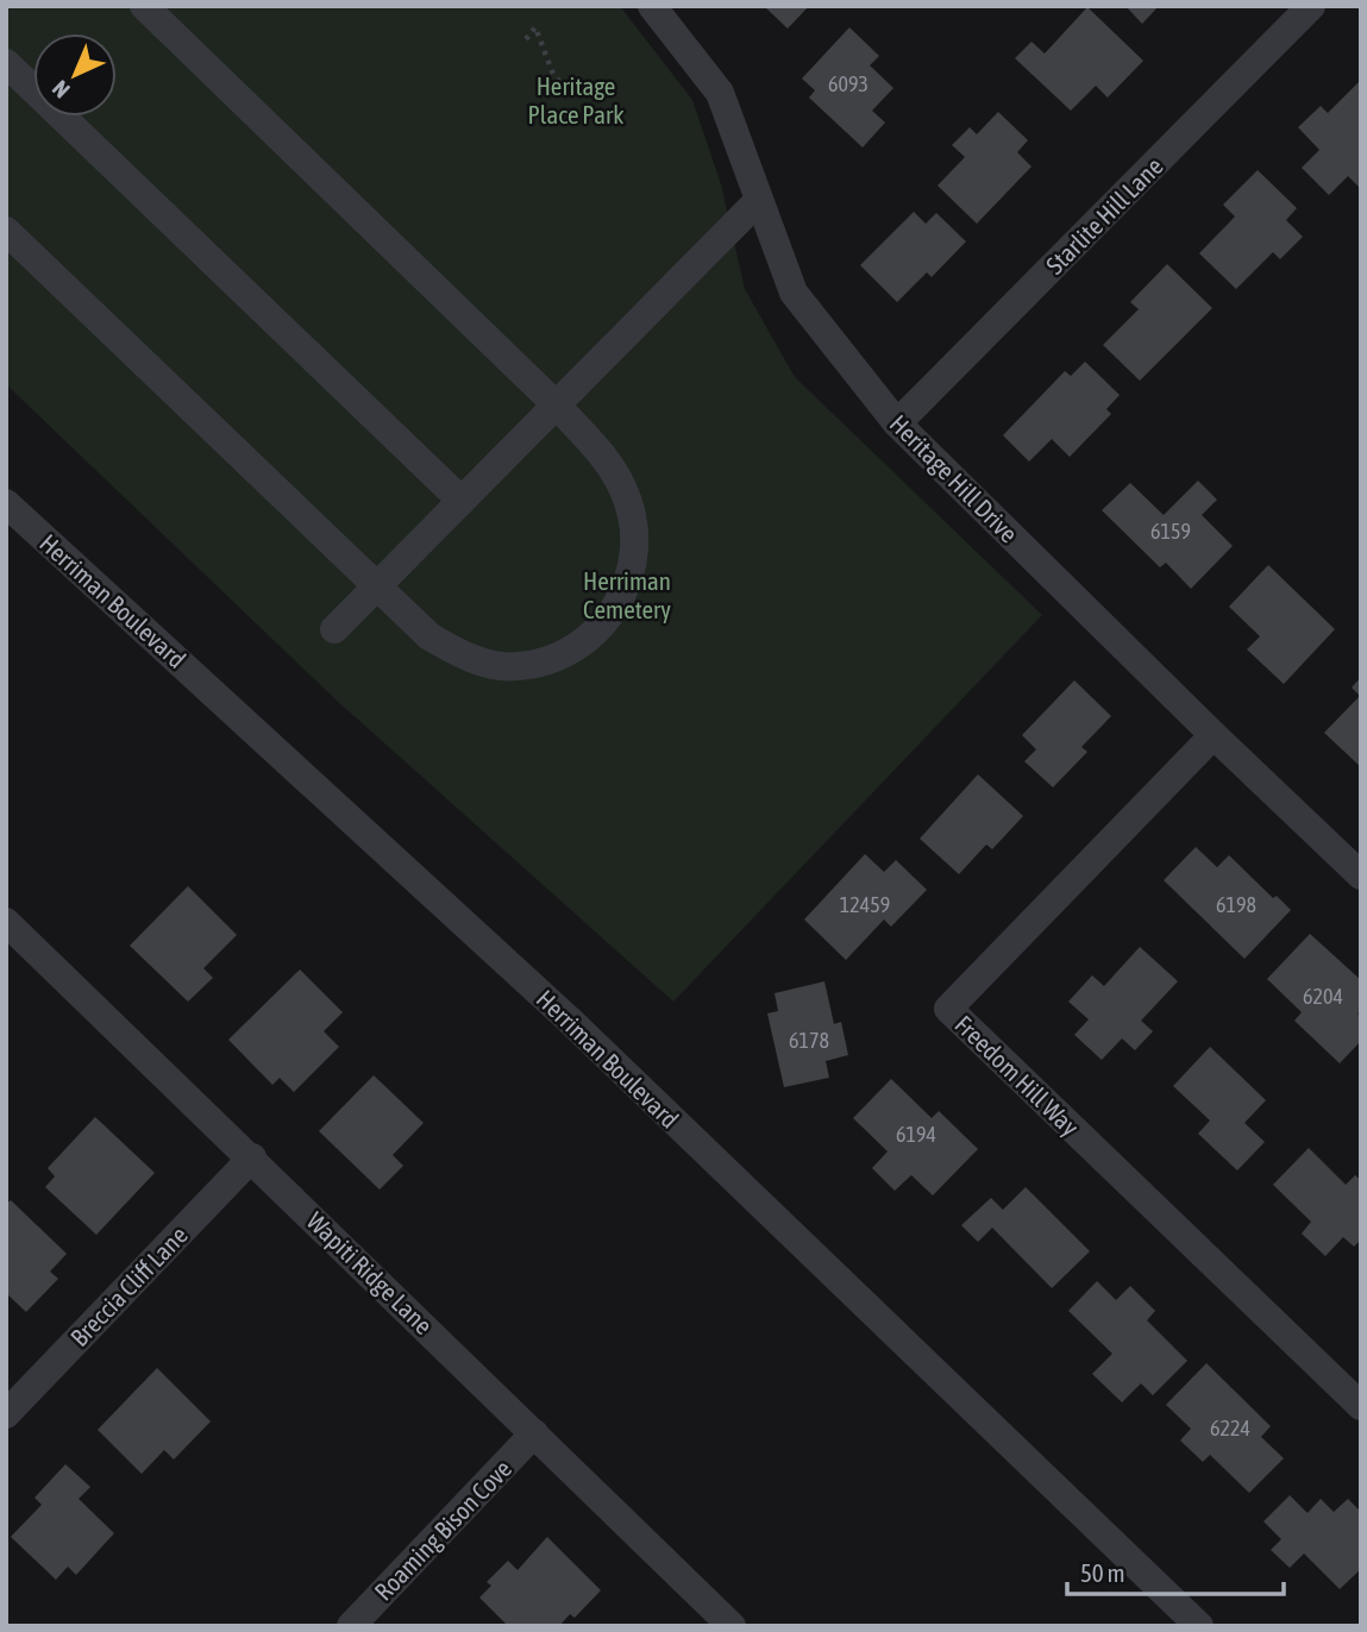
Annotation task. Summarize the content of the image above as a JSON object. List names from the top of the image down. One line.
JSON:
{"streets":{"street":["Starlite Hill Lane","Heritage Hill Drive","Herriman Boulevard","Freedom Hill Way","Wapiti Ridge Lane","Breccia Cliff Lane","Roaming Bison Cove"]},"crossings":[["Starlite Hill Lane","Heritage Hill Drive"],["Heritage Hill Drive","Freedom Hill Way"],["Wapiti Ridge Lane","Breccia Cliff Lane"],["Wapiti Ridge Lane","Roaming Bison Cove"]],"parks":["Heritage Place Park","Herriman Cemetery"],"house_numbers":["6093","6159","12459","6198","6204","6178","6194","6224"],"scale_bar":"50 m","north":"bottom left"}
